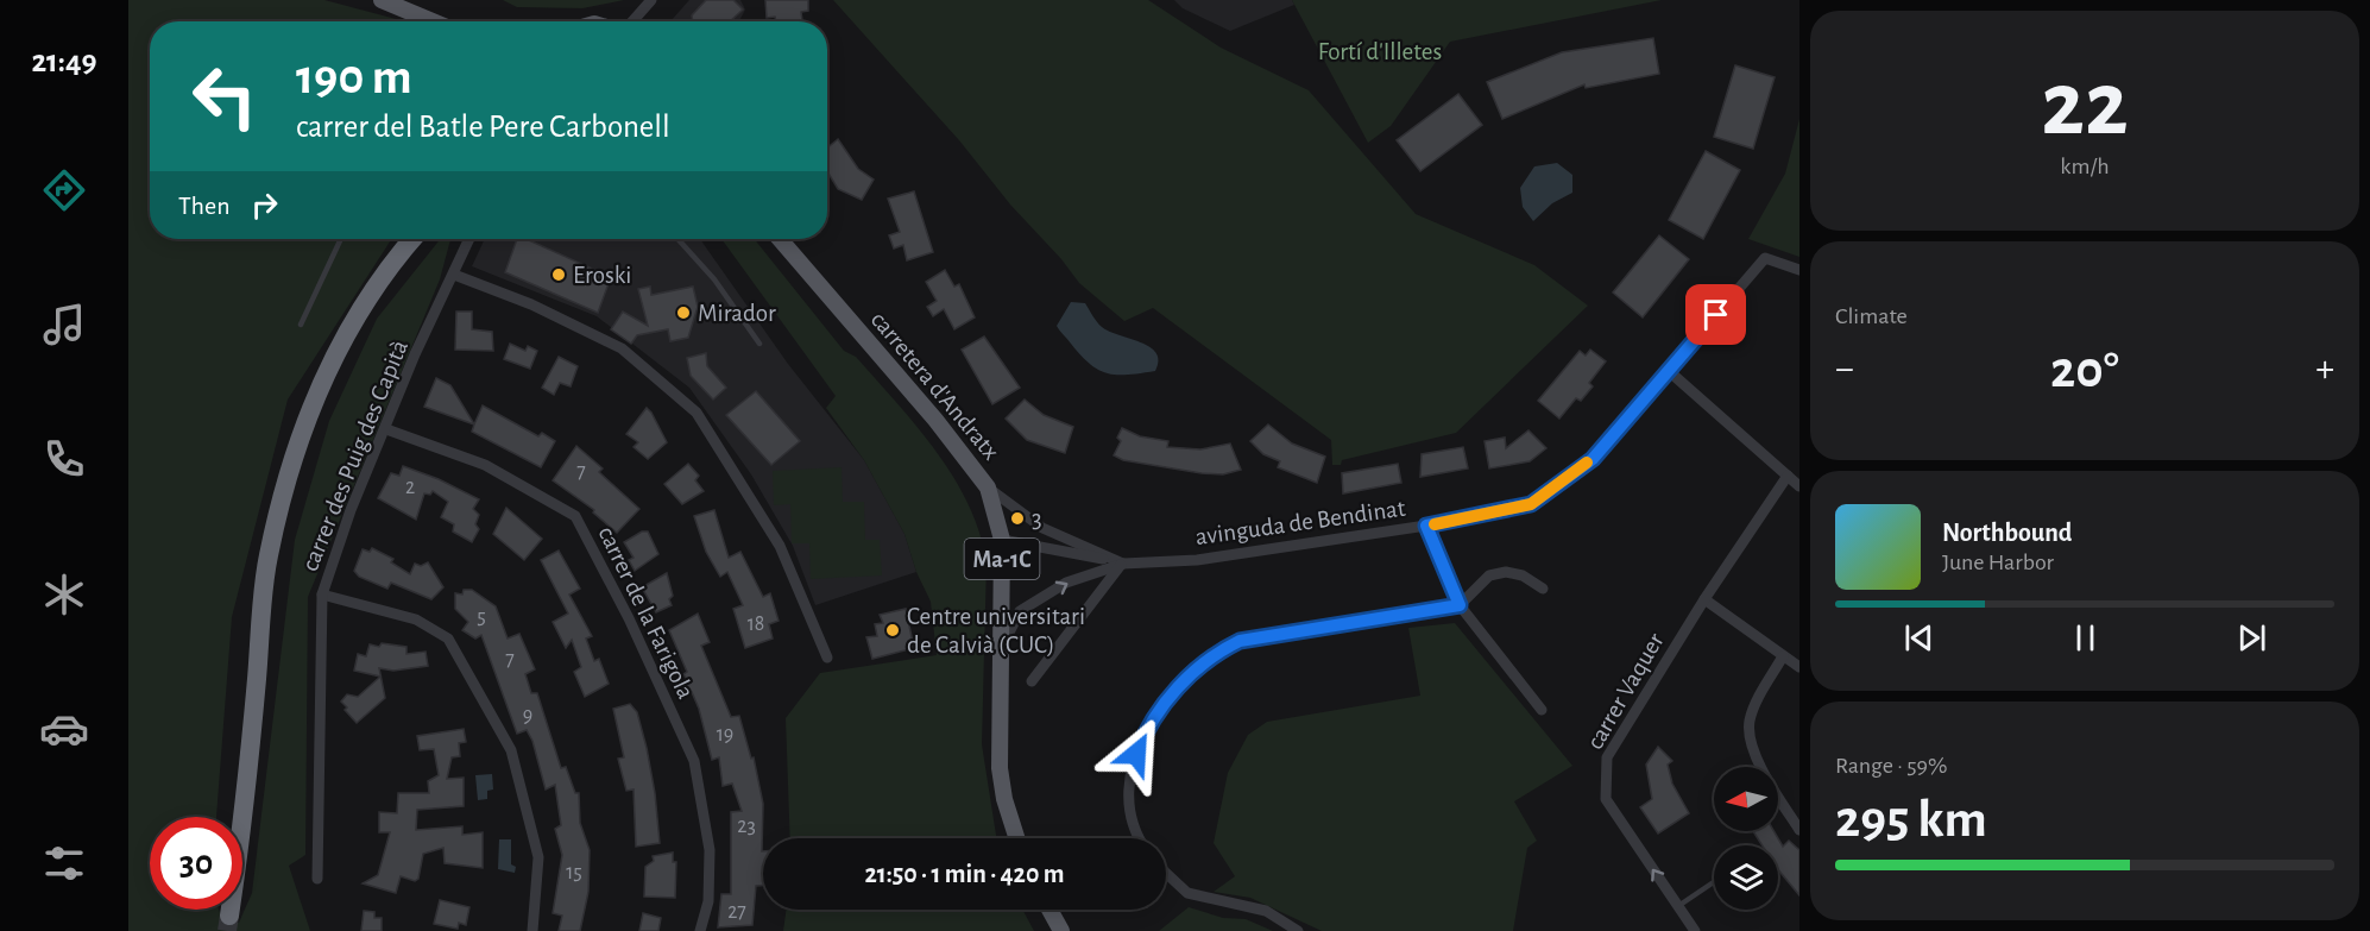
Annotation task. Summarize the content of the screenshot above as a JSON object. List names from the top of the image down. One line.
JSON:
{"streets":{"main road":["carretera d'Andratx","Ma-1C"],"street":["carrer des Puig des Capità","avinguda de Bendinat","carrer de la Farigola","carrer Vaquer"]},"crossings":[["carretera d'Andratx","avinguda de Bendinat"],["carrer des Puig des Capità","carrer de la Farigola"]],"one_way":["carrer Vaquer"],"parks":["Fortí d'Illetes"],"places":["Eroski","Mirador","3","Centre universitari de Calvià (CUC)"],"house_numbers":["7","2","5","18","7","9","19","23","15","27"],"north":"left","page":{"tabs":"21:49","tile":[["22","km/h"],"Climate",["Range · 59%","295 km"]],"turn":["190 m","carrer del Batle Pere Carbonell"],"then":"Then","heat":["−","20°","+"],"song":["Northbound","June Harbor"],"limit":"30","trip":"21:50 · 1 min · 420 m"}}
